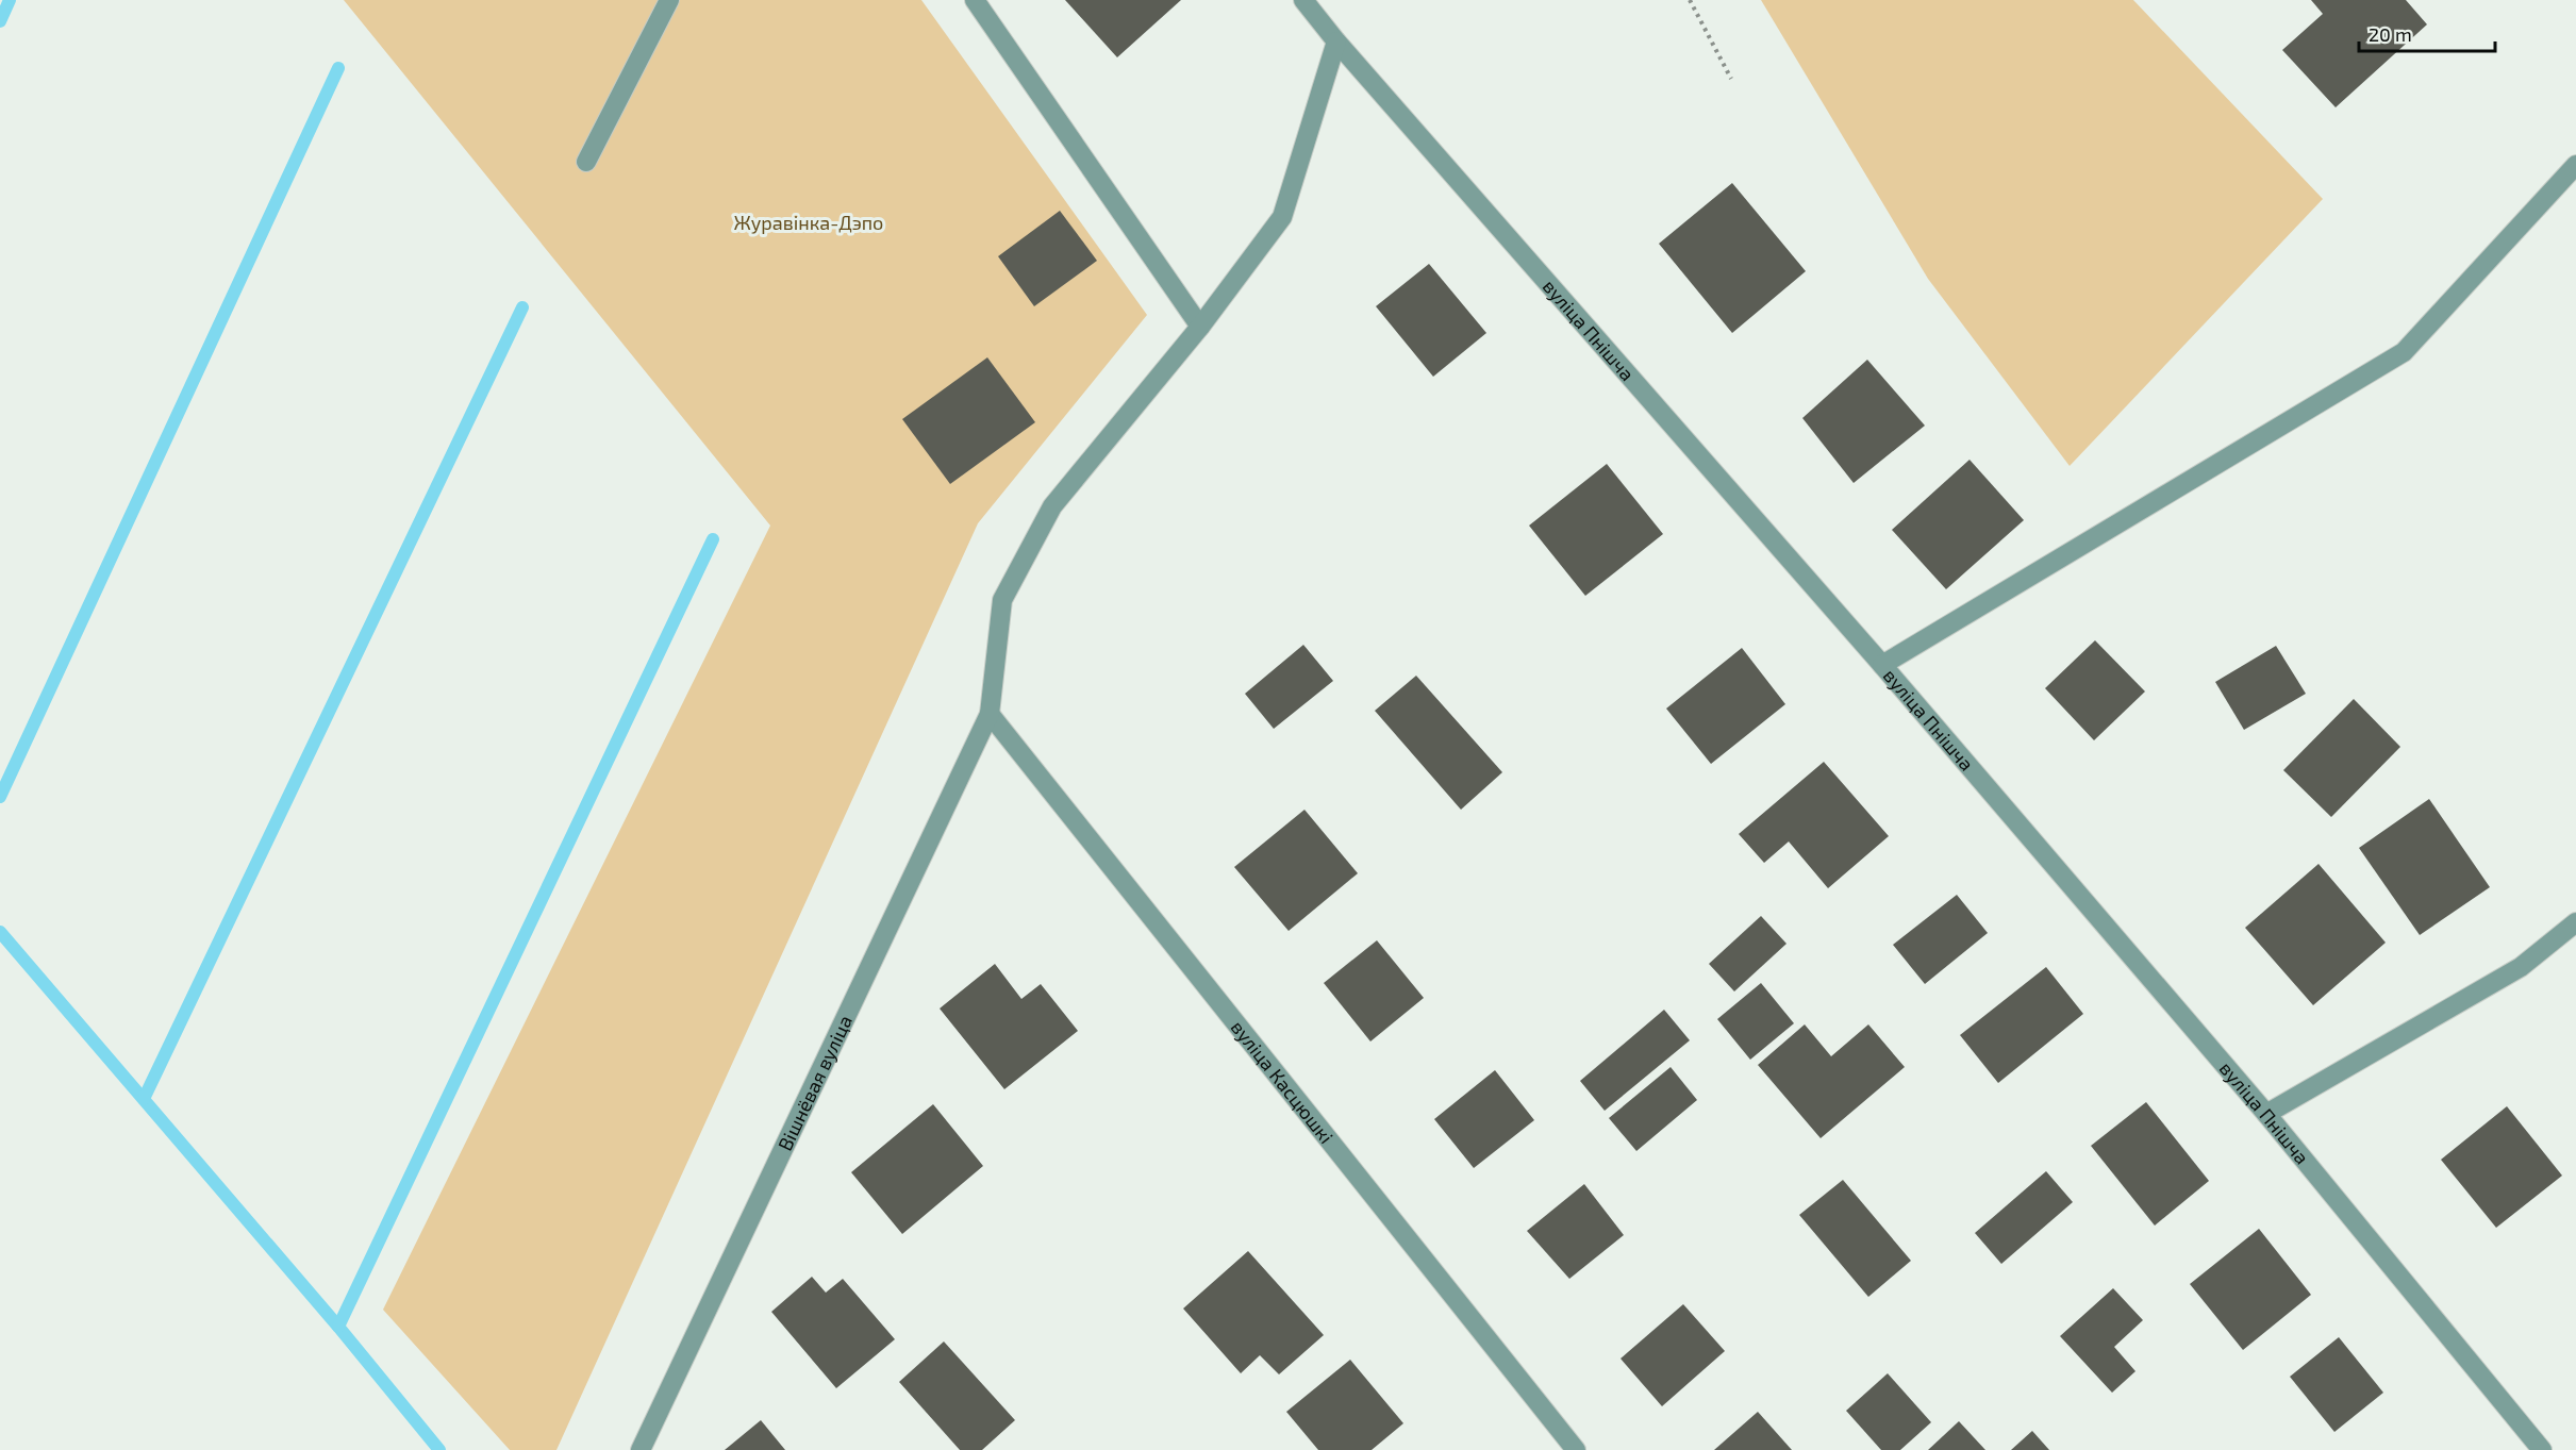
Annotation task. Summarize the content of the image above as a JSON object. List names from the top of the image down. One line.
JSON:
{"streets":{"street":["вуліца Пнішча","Вішнёвая вуліца","вуліца Касцюшкі"]},"crossings":[["вуліца Пнішча","Вішнёвая вуліца"],["Вішнёвая вуліца","вуліца Касцюшкі"]],"parks":["Журавінка-Дэпо"],"scale_bar":"20 m"}
